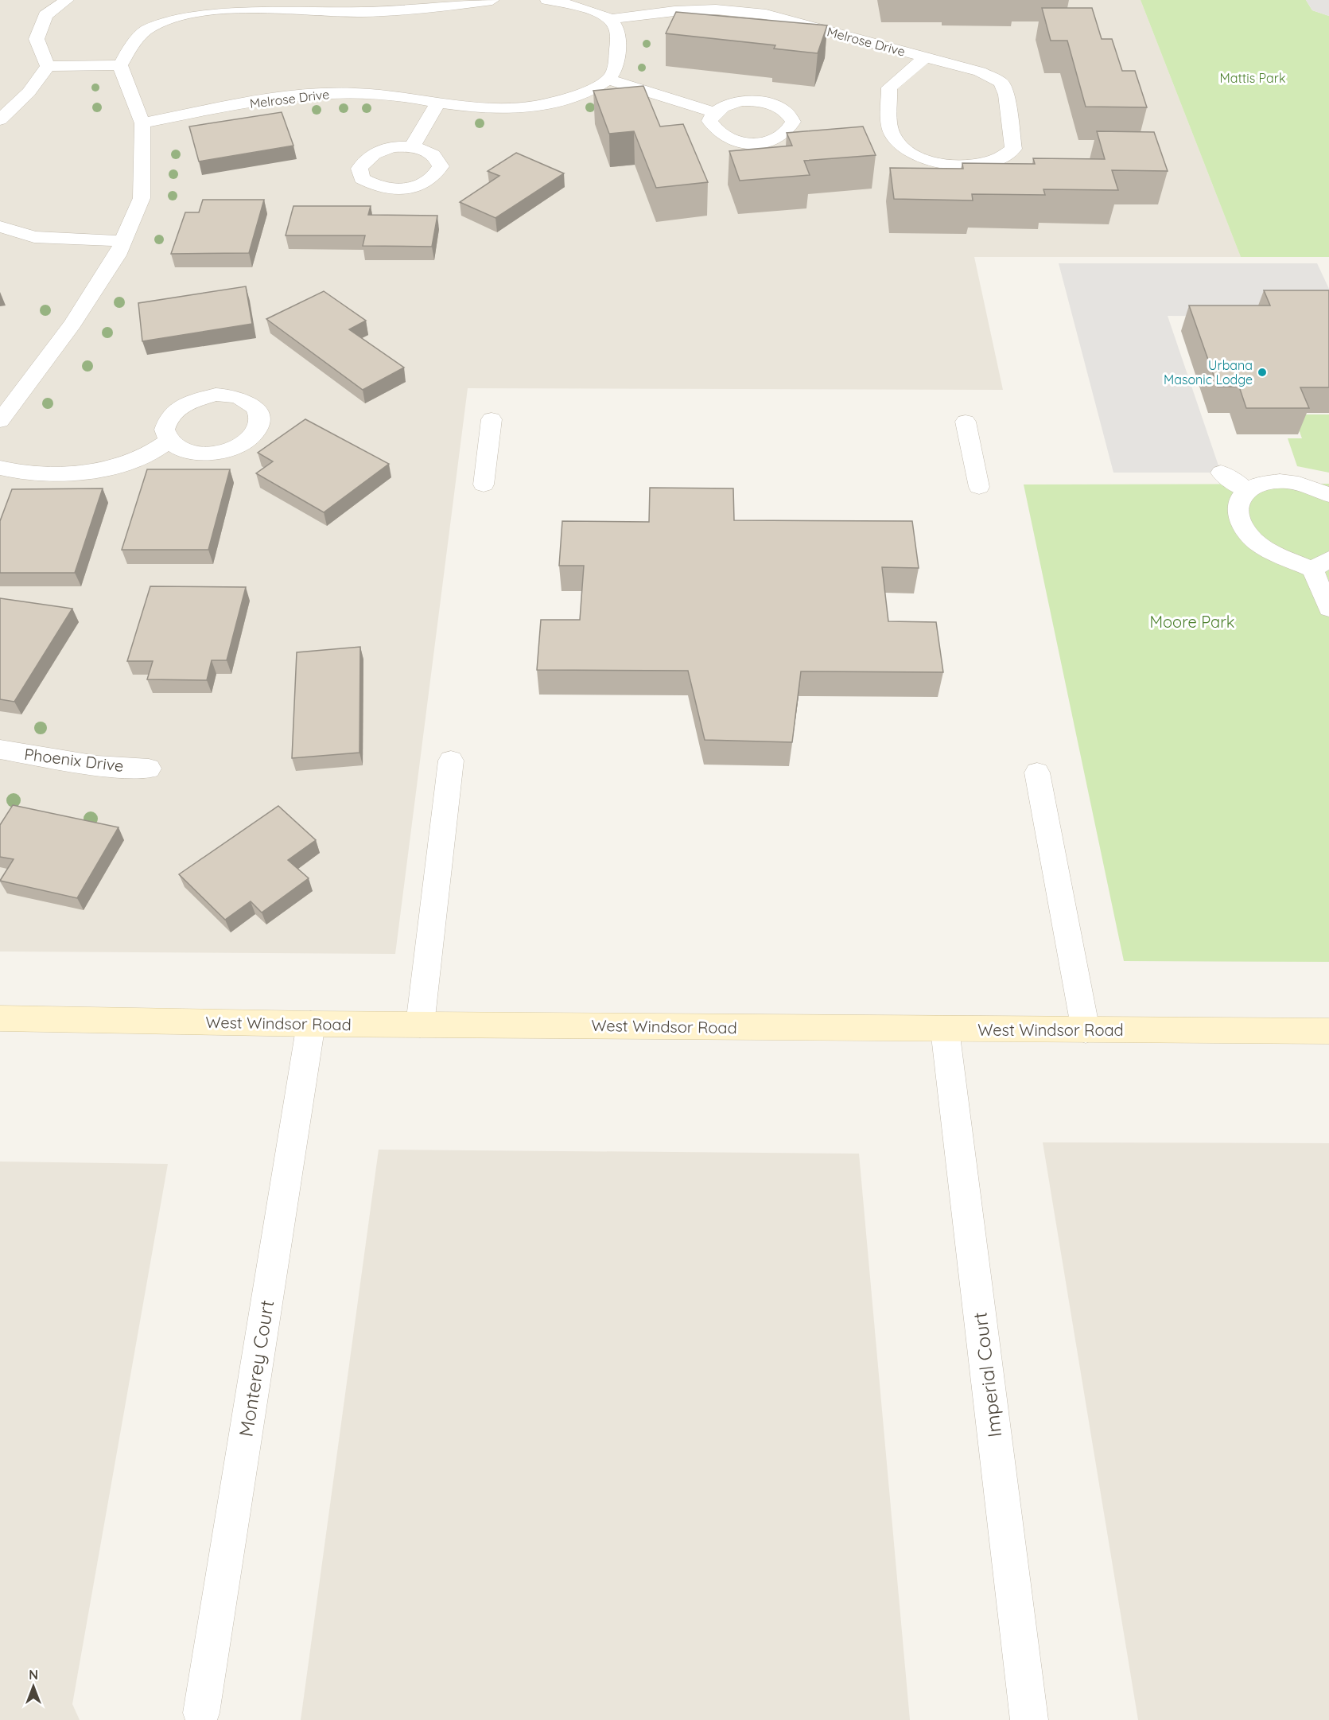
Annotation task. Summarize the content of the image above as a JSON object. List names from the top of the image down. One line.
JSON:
{"streets":{"main road":["West Windsor Road"],"street":["Melrose Drive","Phoenix Drive","Monterey Court","Imperial Court"]},"crossings":[["West Windsor Road","Monterey Court"],["West Windsor Road","Imperial Court"]],"parks":["Mattis Park","Moore Park"],"places":["Urbana Masonic Lodge"],"north":"top"}
